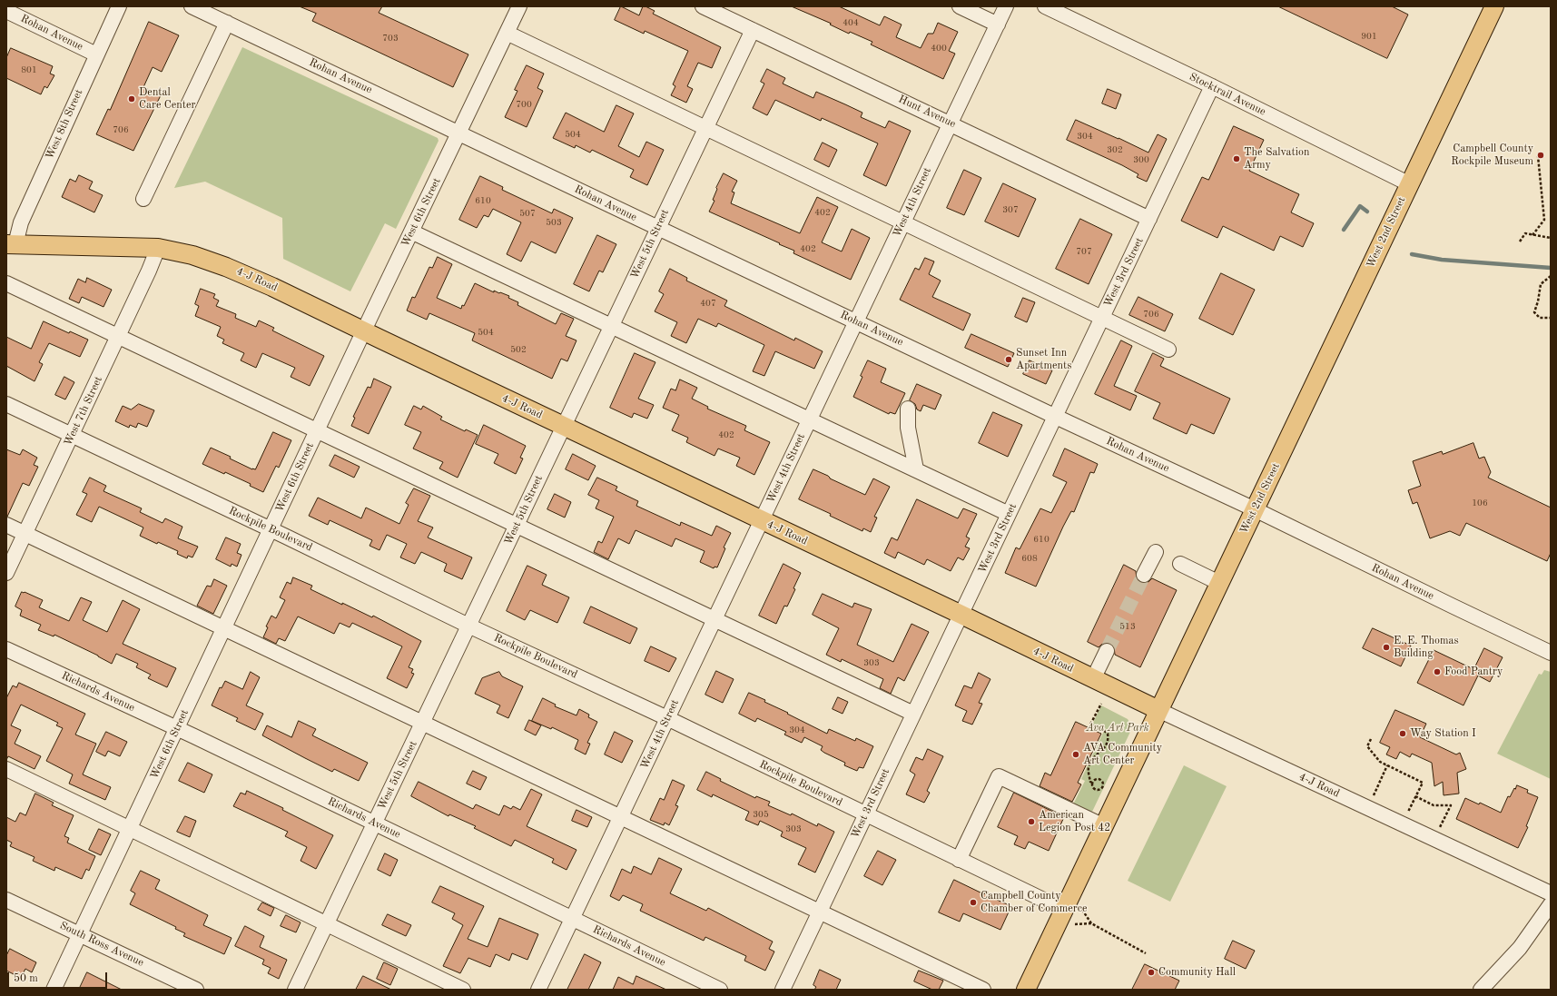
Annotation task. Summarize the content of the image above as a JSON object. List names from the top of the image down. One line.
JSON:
{"streets":{"main road":["West 2nd Street","4-J Road"],"street":["Rohan Avenue","Stocktrail Avenue","Hunt Avenue","West 8th Street","West 4th Street","West 6th Street","West 5th Street","West 3rd Street","West 7th Street","Rockpile Boulevard","Richards Avenue","South Ross Avenue"]},"crossings":[["Rohan Avenue","West 8th Street"],["Rohan Avenue","West 4th Street"],["Rohan Avenue","West 6th Street"],["Rohan Avenue","West 2nd Street"],["Rohan Avenue","West 5th Street"],["Rohan Avenue","West 3rd Street"],["Stocktrail Avenue","West 2nd Street"],["Stocktrail Avenue","West 3rd Street"],["Hunt Avenue","West 4th Street"],["Hunt Avenue","West 5th Street"],["Hunt Avenue","West 3rd Street"],["West 8th Street","4-J Road"],["West 4th Street","4-J Road"],["West 4th Street","Rockpile Boulevard"],["West 4th Street","Richards Avenue"],["West 6th Street","4-J Road"],["West 6th Street","Rockpile Boulevard"],["West 6th Street","Richards Avenue"],["West 6th Street","South Ross Avenue"],["West 2nd Street","4-J Road"],["West 2nd Street","Rockpile Boulevard"],["West 5th Street","4-J Road"],["West 5th Street","Rockpile Boulevard"],["West 5th Street","Richards Avenue"],["West 3rd Street","4-J Road"],["West 3rd Street","Rockpile Boulevard"],["4-J Road","West 7th Street"],["West 7th Street","Rockpile Boulevard"]],"parks":["Ava Art Park"],"places":["Dental Care Center","Campbell County Rockpile Museum","The Salvation Army","Sunset Inn Apartments","E. E. Thomas Building","Food Pantry","Way Station I","AVA Community Art Center","American Legion Post 42","Campbell County Chamber of Commerce","Community Hall"],"house_numbers":["404","901","703","400","801","700","706","504","304","302","300","610","307","402","507","503","402","707","407","706","504","502","402","106","610","608","513","303","304","305","303"],"scale_bar":"50 m"}
